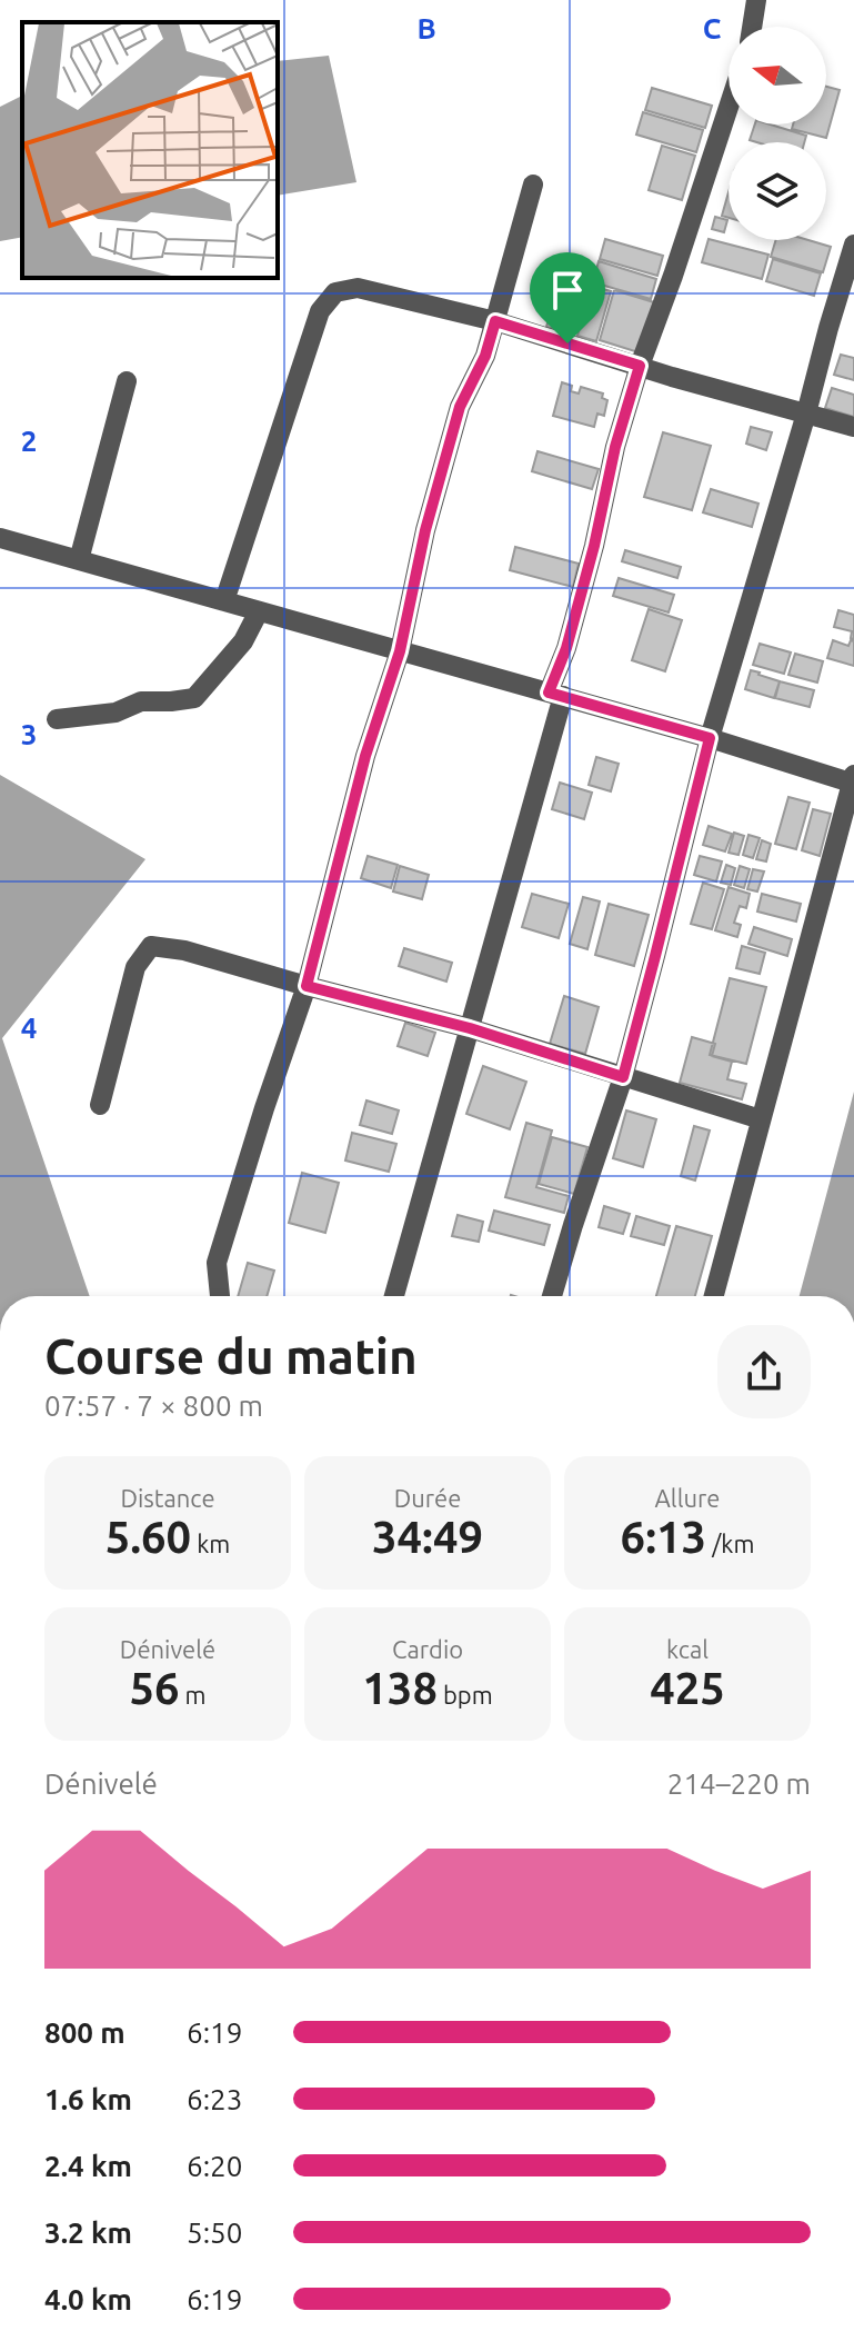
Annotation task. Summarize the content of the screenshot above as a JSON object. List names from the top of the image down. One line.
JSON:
{"north":"left","page":{"heading":["Course du matin","07:57 · 7 × 800 m"],"stats":[["Distance","5.60 km"],["Durée","34:49"],["Allure","6:13 /km"],["Dénivelé","56 m"],["Cardio","138 bpm"],["kcal","425"]],"chart":["Dénivelé","214–220 m"],"list":[{"name":"800 m","note":"6:19"},{"name":"1.6 km","note":"6:23"},{"name":"2.4 km","note":"6:20"},{"name":"3.2 km","note":"5:50"},{"name":"4.0 km","note":"6:19"}]},"grid":{"columns":["B","C"],"rows":["2","3","4"]}}
